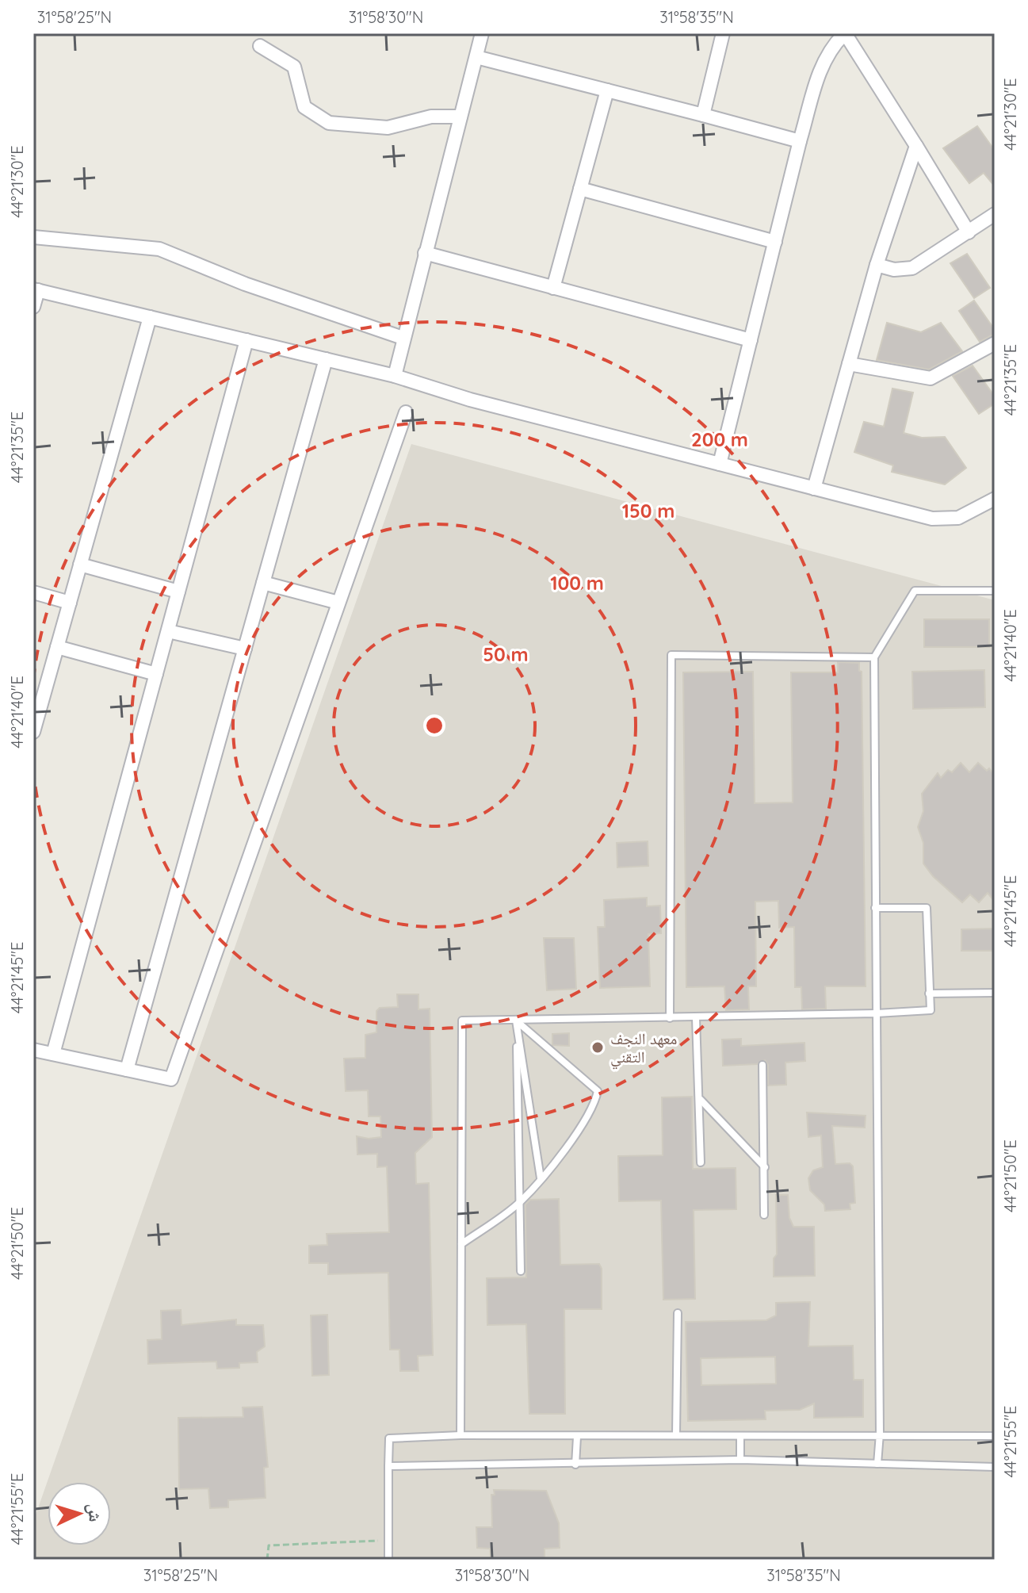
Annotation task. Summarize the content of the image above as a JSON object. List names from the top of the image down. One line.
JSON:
{"places":["معهد النجف التقني"],"north":"right","coordinates":["31°58'25\"N","31°58'30\"N","31°58'35\"N","44°21'30\"E","44°21'35\"E","44°21'40\"E","44°21'45\"E","44°21'50\"E","44°21'55\"E"],"rings":["200 m","150 m","100 m","50 m"]}
